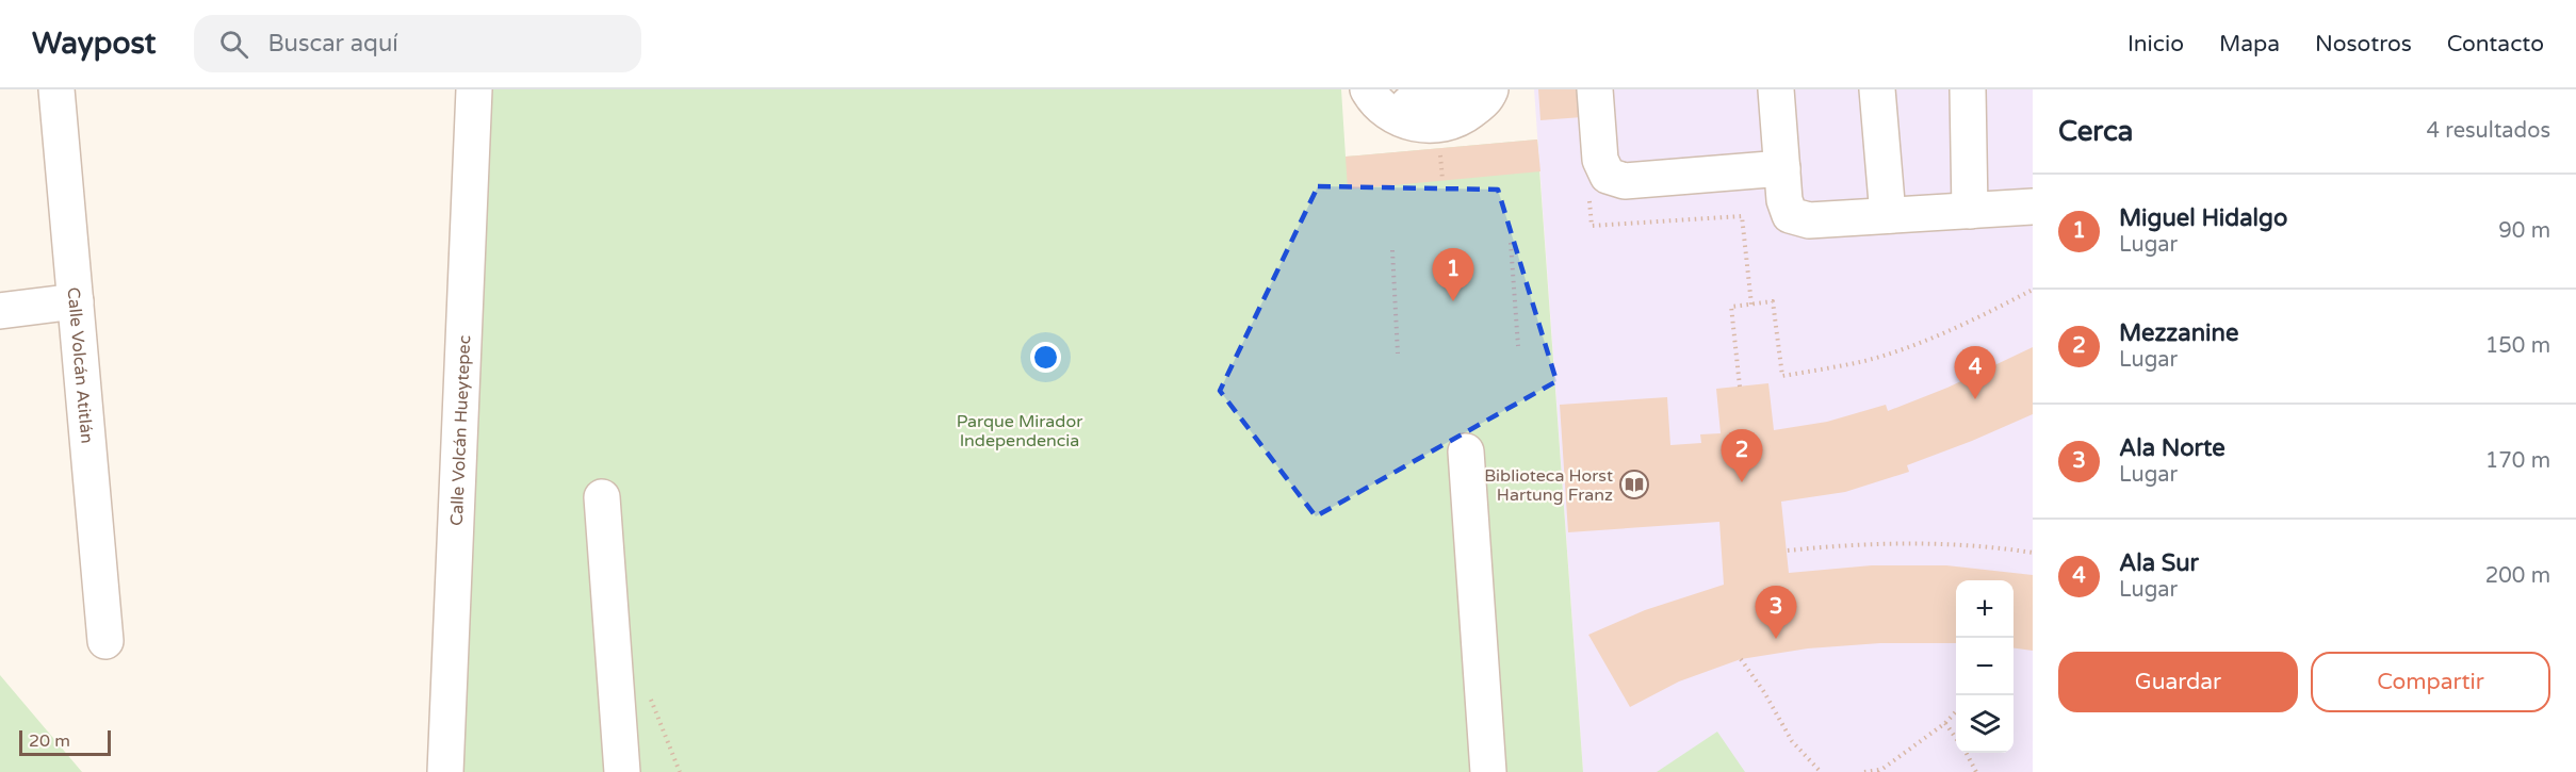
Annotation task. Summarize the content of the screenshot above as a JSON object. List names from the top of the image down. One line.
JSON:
{"streets":{"street":["Calle Volcán Atitlán","Calle Volcán Hueytepec"]},"parks":["Parque Mirador Independencia"],"places":{"library":["Biblioteca Horst Hartung Franz"]},"scale_bar":"20 m","page":{"header":"Waypost","search":"Buscar aquí","nav":["Inicio","Mapa","Nosotros","Contacto"],"heading":["Cerca","4 resultados"],"list":[{"mark":"1","name":"Miguel Hidalgo","note":"Lugar","value":"90 m"},{"mark":"2","name":"Mezzanine","note":"Lugar","value":"150 m"},{"mark":"3","name":"Ala Norte","note":"Lugar","value":"170 m"},{"mark":"4","name":"Ala Sur","note":"Lugar","value":"200 m"}],"pins":["1","4","2","3"],"map_buttons":["+","−"],"buttons":["Guardar","Compartir"],"scale":"20 m"}}
